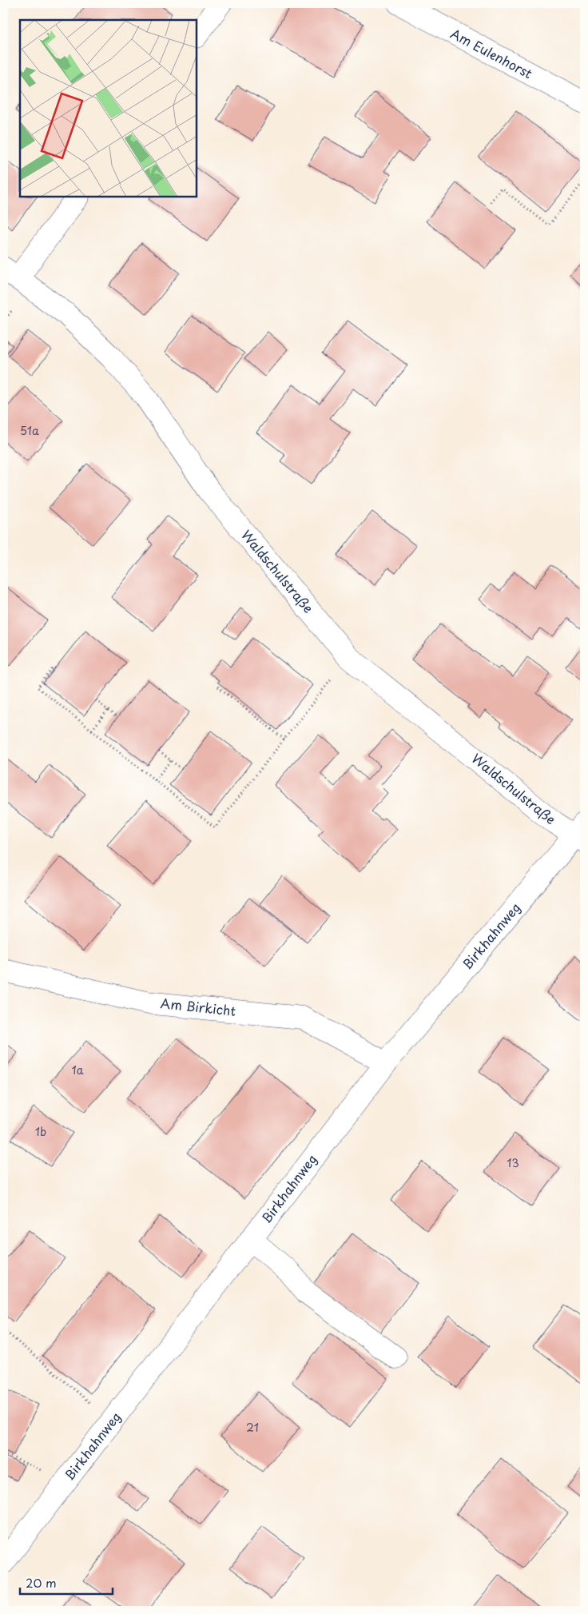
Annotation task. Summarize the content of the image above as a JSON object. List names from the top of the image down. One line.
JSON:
{"streets":{"street":["Am Eulenhorst","Waldschulstraße","Birkhahnweg","Am Birkicht"]},"crossings":[["Waldschulstraße","Birkhahnweg"],["Birkhahnweg","Am Birkicht"]],"house_numbers":["51a","1a","1b","13","21"],"scale_bar":"20 m"}
